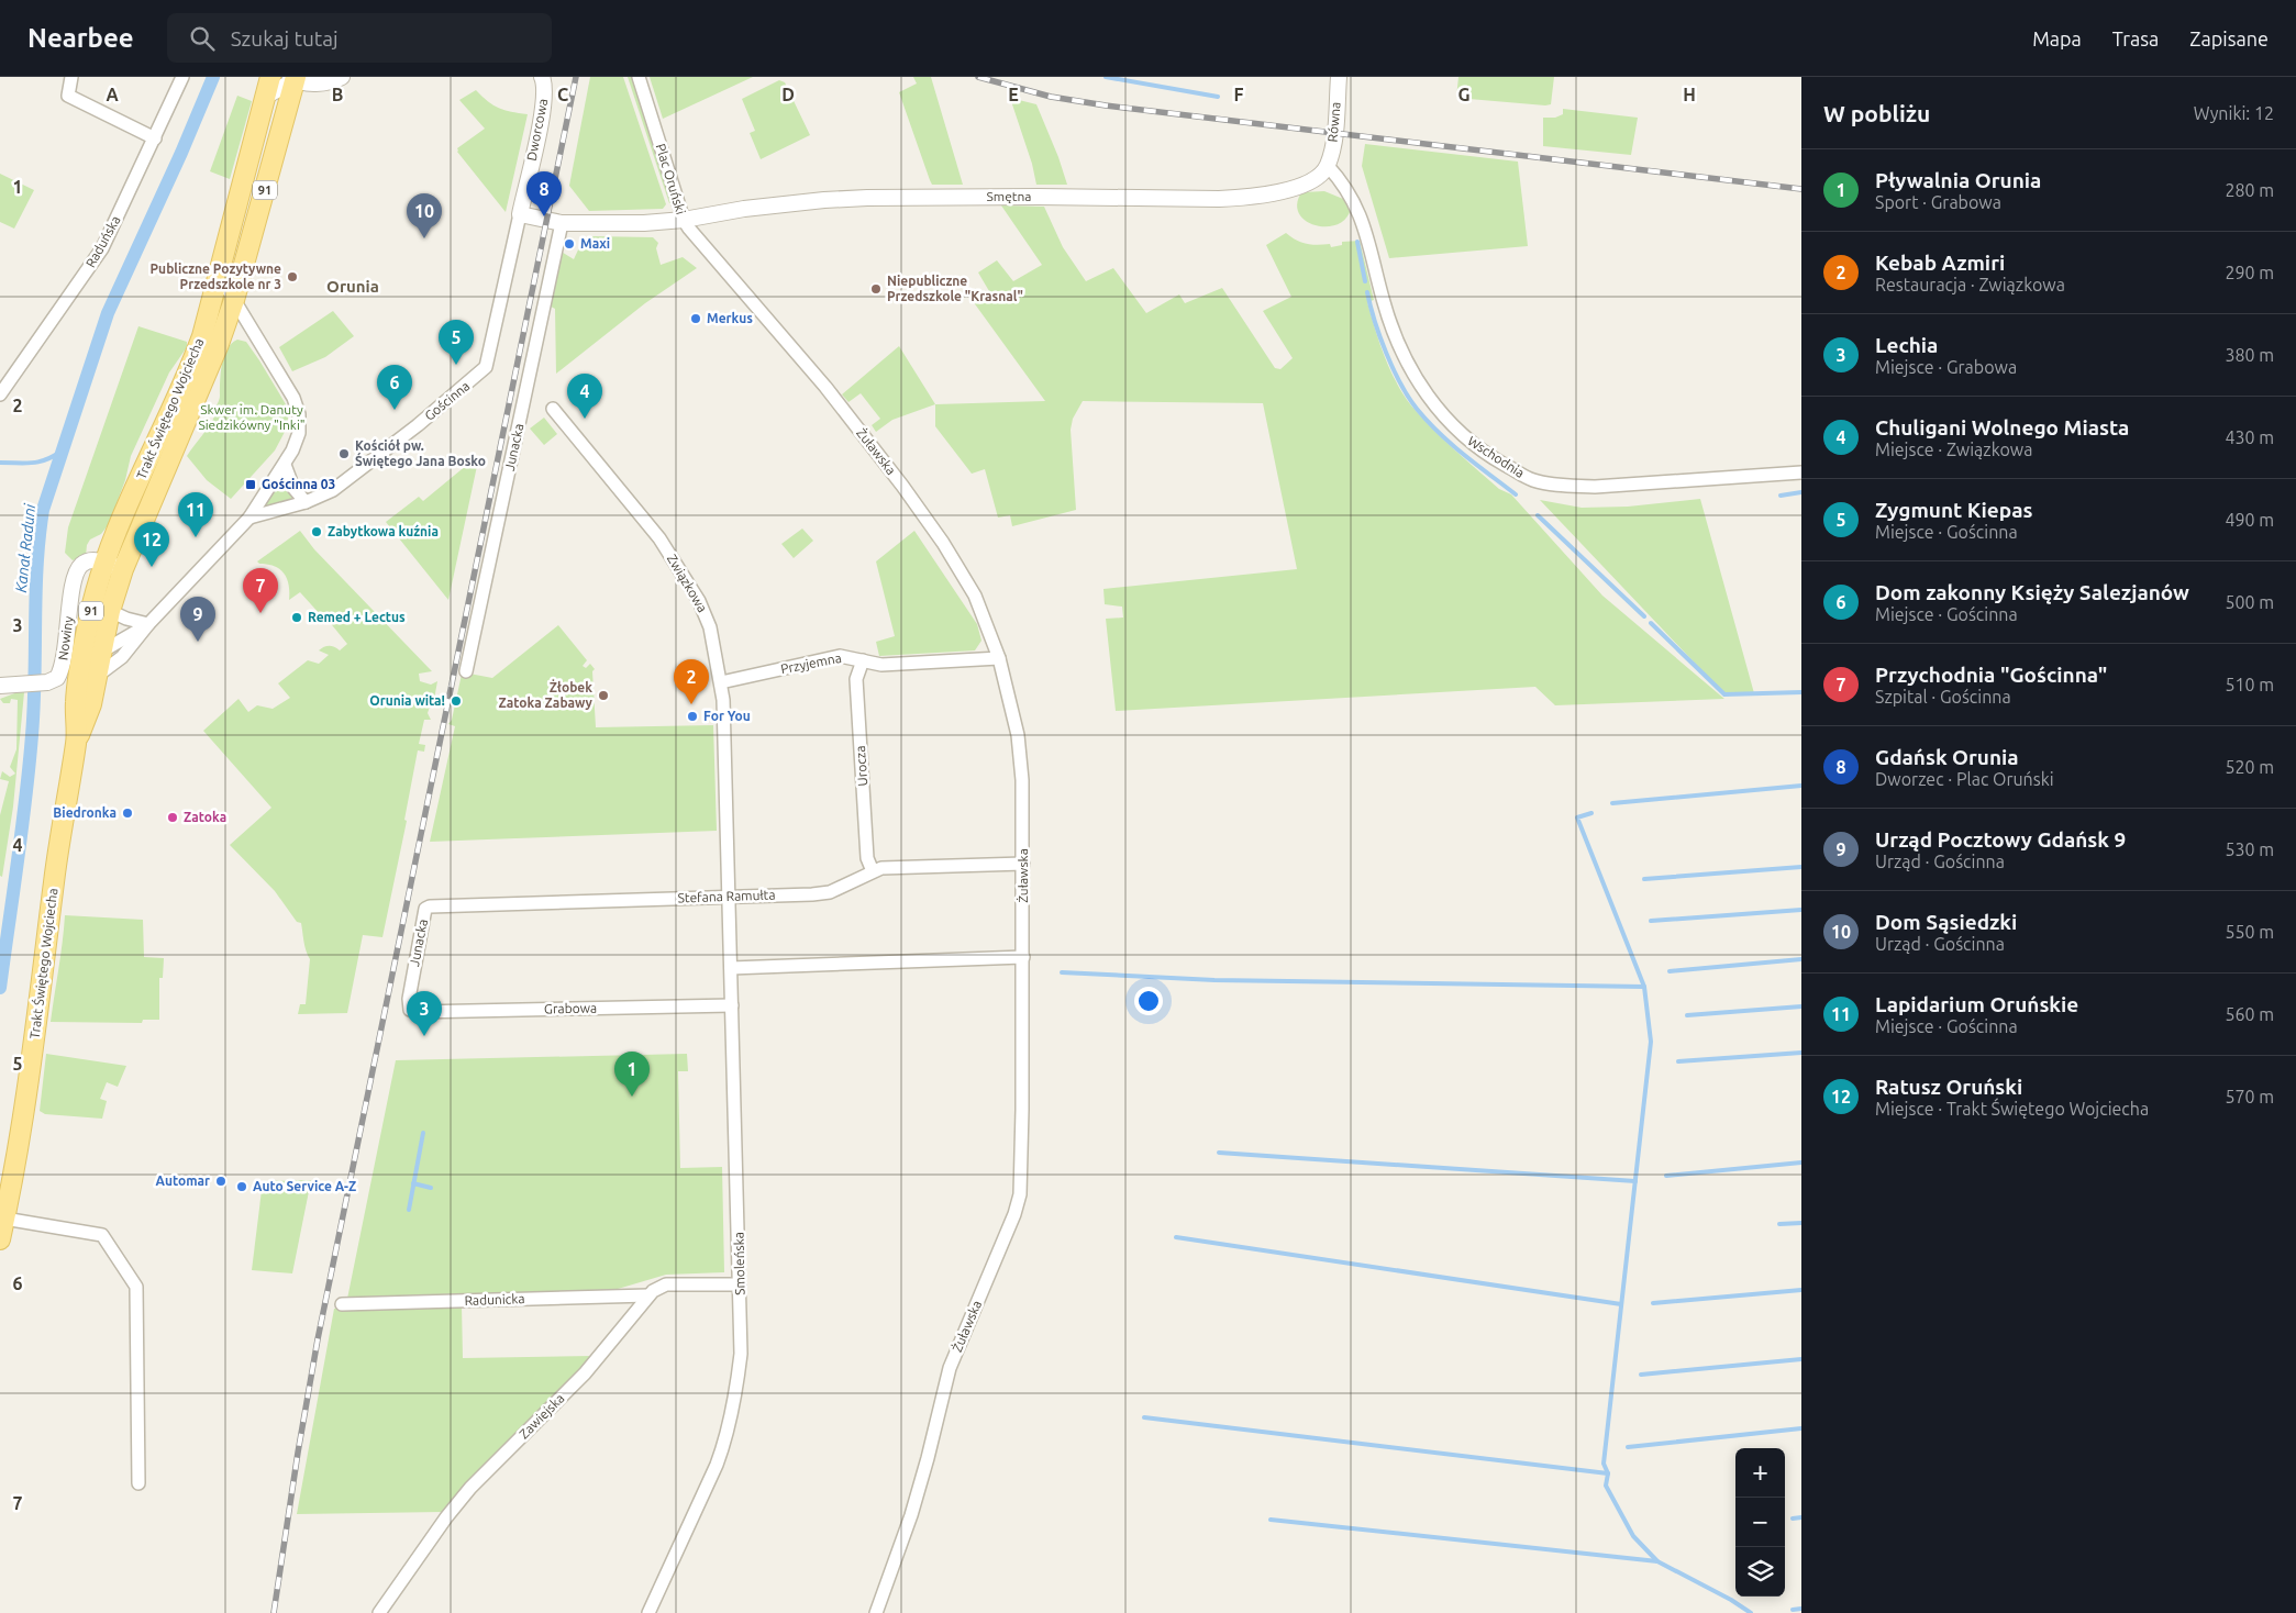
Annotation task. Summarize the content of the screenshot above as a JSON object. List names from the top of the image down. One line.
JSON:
{"streets":{"main road":["91","Trakt Świętego Wojciecha"],"street":["Równa","Dworcowa","Plac Oruński","Smętna","Raduńska","Gościnna","Junacka","Żuławska","Wschodnia","Związkowa","Nowiny","Przyjemna","Urocza","Stefana Ramułta","Grabowa","Smoleńska","Radunicka","Zawiejska"]},"crossings":[["Równa","Smętna"],["Równa","Wschodnia"],["Dworcowa","Plac Oruński"],["Dworcowa","Gościnna"],["Plac Oruński","Smętna"],["Plac Oruński","Gościnna"],["Plac Oruński","Junacka"],["Plac Oruński","Żuławska"],["Smętna","Żuławska"],["Smętna","Wschodnia"],["Trakt Świętego Wojciecha","Nowiny"],["Junacka","Stefana Ramułta"],["Junacka","Grabowa"],["Żuławska","Przyjemna"],["Żuławska","Stefana Ramułta"],["Związkowa","Przyjemna"],["Związkowa","Stefana Ramułta"],["Związkowa","Smoleńska"],["Przyjemna","Urocza"],["Urocza","Stefana Ramułta"],["Stefana Ramułta","Smoleńska"],["Grabowa","Smoleńska"],["Smoleńska","Zawiejska"],["Radunicka","Zawiejska"]],"districts":["Orunia"],"water":["Kanał Raduni"],"parks":["Skwer im. Danuty Siedzikówny \"Inki\""],"places":{"other":["Maxi","Publiczne Pozytywne Przedszkole nr 3","Niepubliczne Przedszkole \"Krasnal\"","Merkus","Kościół pw. Świętego Jana Bosko","Zabytkowa kuźnia","Remed + Lectus","Żłobek Zatoka Zabawy","Orunia wita!","For You","Biedronka","Zatoka","Automar","Auto Service A-Z"],"transit":["Gościnna 03"]},"page":{"header":"Nearbee","search":"Szukaj tutaj","nav":["Mapa","Trasa","Zapisane"],"heading":["W pobliżu","Wyniki: 12"],"list":[{"mark":"1","name":"Pływalnia Orunia","note":"Sport · Grabowa","value":"280 m"},{"mark":"2","name":"Kebab Azmiri","note":"Restauracja · Związkowa","value":"290 m"},{"mark":"3","name":"Lechia","note":"Miejsce · Grabowa","value":"380 m"},{"mark":"4","name":"Chuligani Wolnego Miasta","note":"Miejsce · Związkowa","value":"430 m"},{"mark":"5","name":"Zygmunt Kiepas","note":"Miejsce · Gościnna","value":"490 m"},{"mark":"6","name":"Dom zakonny Księży Salezjanów","note":"Miejsce · Gościnna","value":"500 m"},{"mark":"7","name":"Przychodnia \"Gościnna\"","note":"Szpital · Gościnna","value":"510 m"},{"mark":"8","name":"Gdańsk Orunia","note":"Dworzec · Plac Oruński","value":"520 m"},{"mark":"9","name":"Urząd Pocztowy Gdańsk 9","note":"Urząd · Gościnna","value":"530 m"},{"mark":"10","name":"Dom Sąsiedzki","note":"Urząd · Gościnna","value":"550 m"},{"mark":"11","name":"Lapidarium Oruńskie","note":"Miejsce · Gościnna","value":"560 m"},{"mark":"12","name":"Ratusz Oruński","note":"Miejsce · Trakt Świętego Wojciecha","value":"570 m"}],"pins":["8","10","5","6","4","11","12","7","9","2","3","1"],"map_buttons":["+","−"]},"grid":{"columns":["A","B","C","D","E","F","G","H"],"rows":["1","2","3","4","5","6","7"]}}
